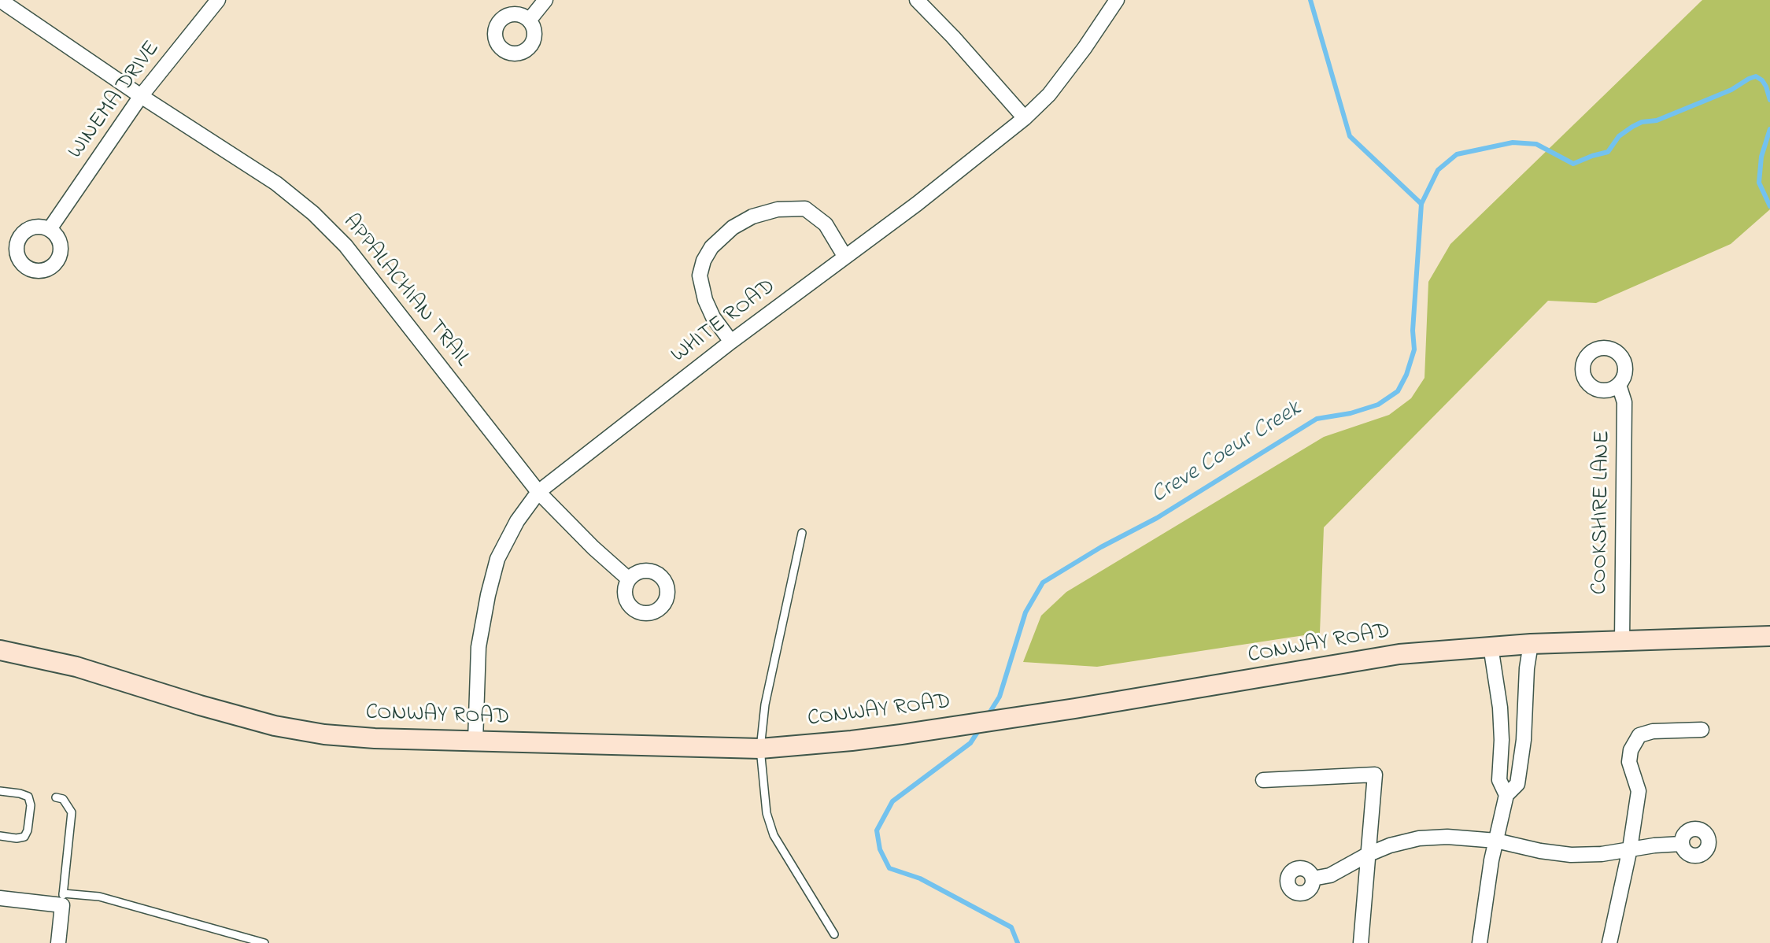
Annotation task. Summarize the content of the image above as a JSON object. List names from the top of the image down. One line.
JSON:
{"streets":{"street":["WINEMA DRIVE","APPALACHIAN TRAIL","WHITE ROAD","COOKSHIRE LANE","CONWAY ROAD"]},"crossings":[["WINEMA DRIVE","APPALACHIAN TRAIL"],["APPALACHIAN TRAIL","WHITE ROAD"],["WHITE ROAD","CONWAY ROAD"],["COOKSHIRE LANE","CONWAY ROAD"]],"water":["Creve Coeur Creek"]}
